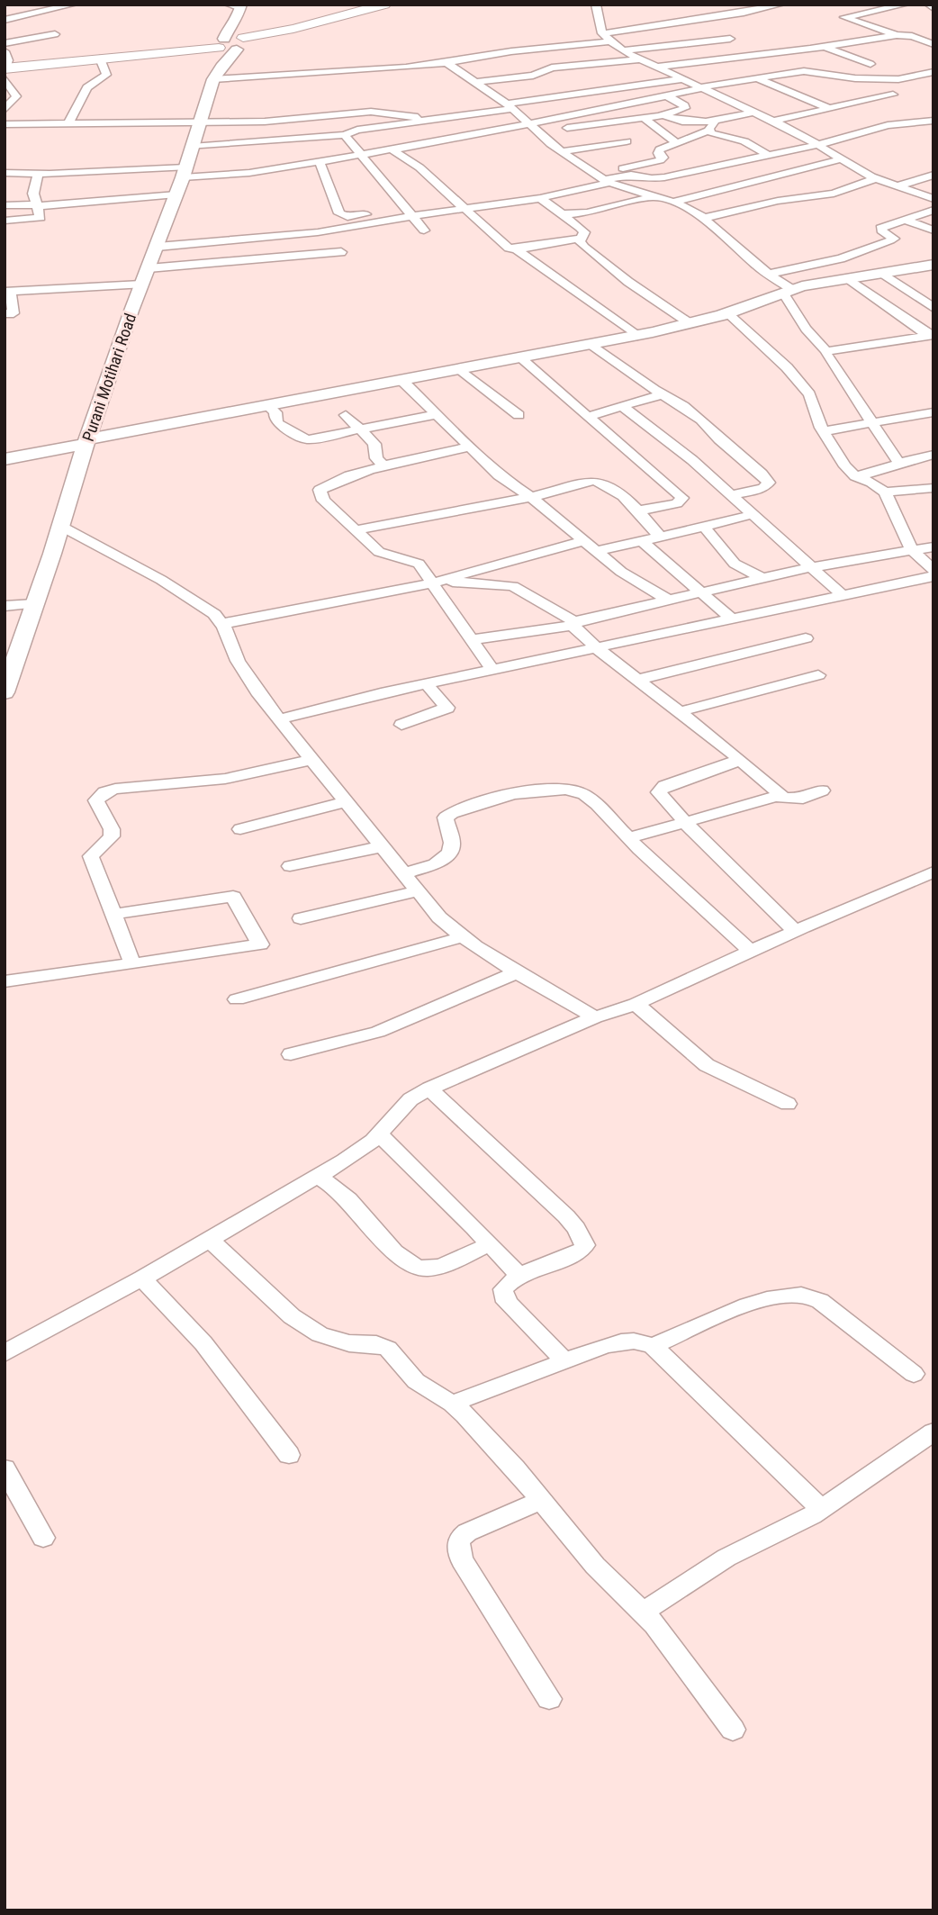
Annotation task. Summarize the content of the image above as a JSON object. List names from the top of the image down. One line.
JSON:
{"streets":{"main road":["Purani Motihari Road"]}}
